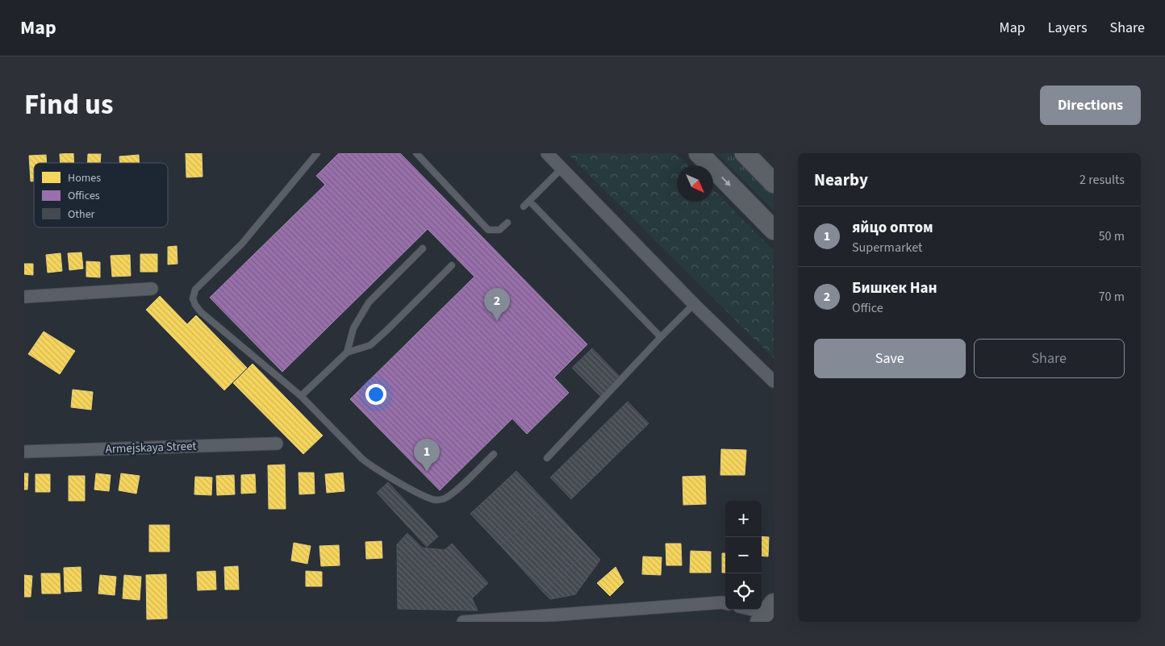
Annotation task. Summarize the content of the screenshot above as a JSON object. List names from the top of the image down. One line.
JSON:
{"streets":{"street":["Armejskaya Street"]},"legend":["Homes","Offices","Other"],"north":"bottom right","page":{"header":"Map","nav":["Map","Layers","Share"],"title":"Find us","buttons":["Directions",["Save","Share"]],"heading":["Nearby","2 results"],"list":[{"mark":"1","name":"яйцо оптом","note":"Supermarket","value":"50 m"},{"mark":"2","name":"Бишкек Нан","note":"Office","value":"70 m"}],"pins":["2","1"],"map_buttons":["+","−"]}}
